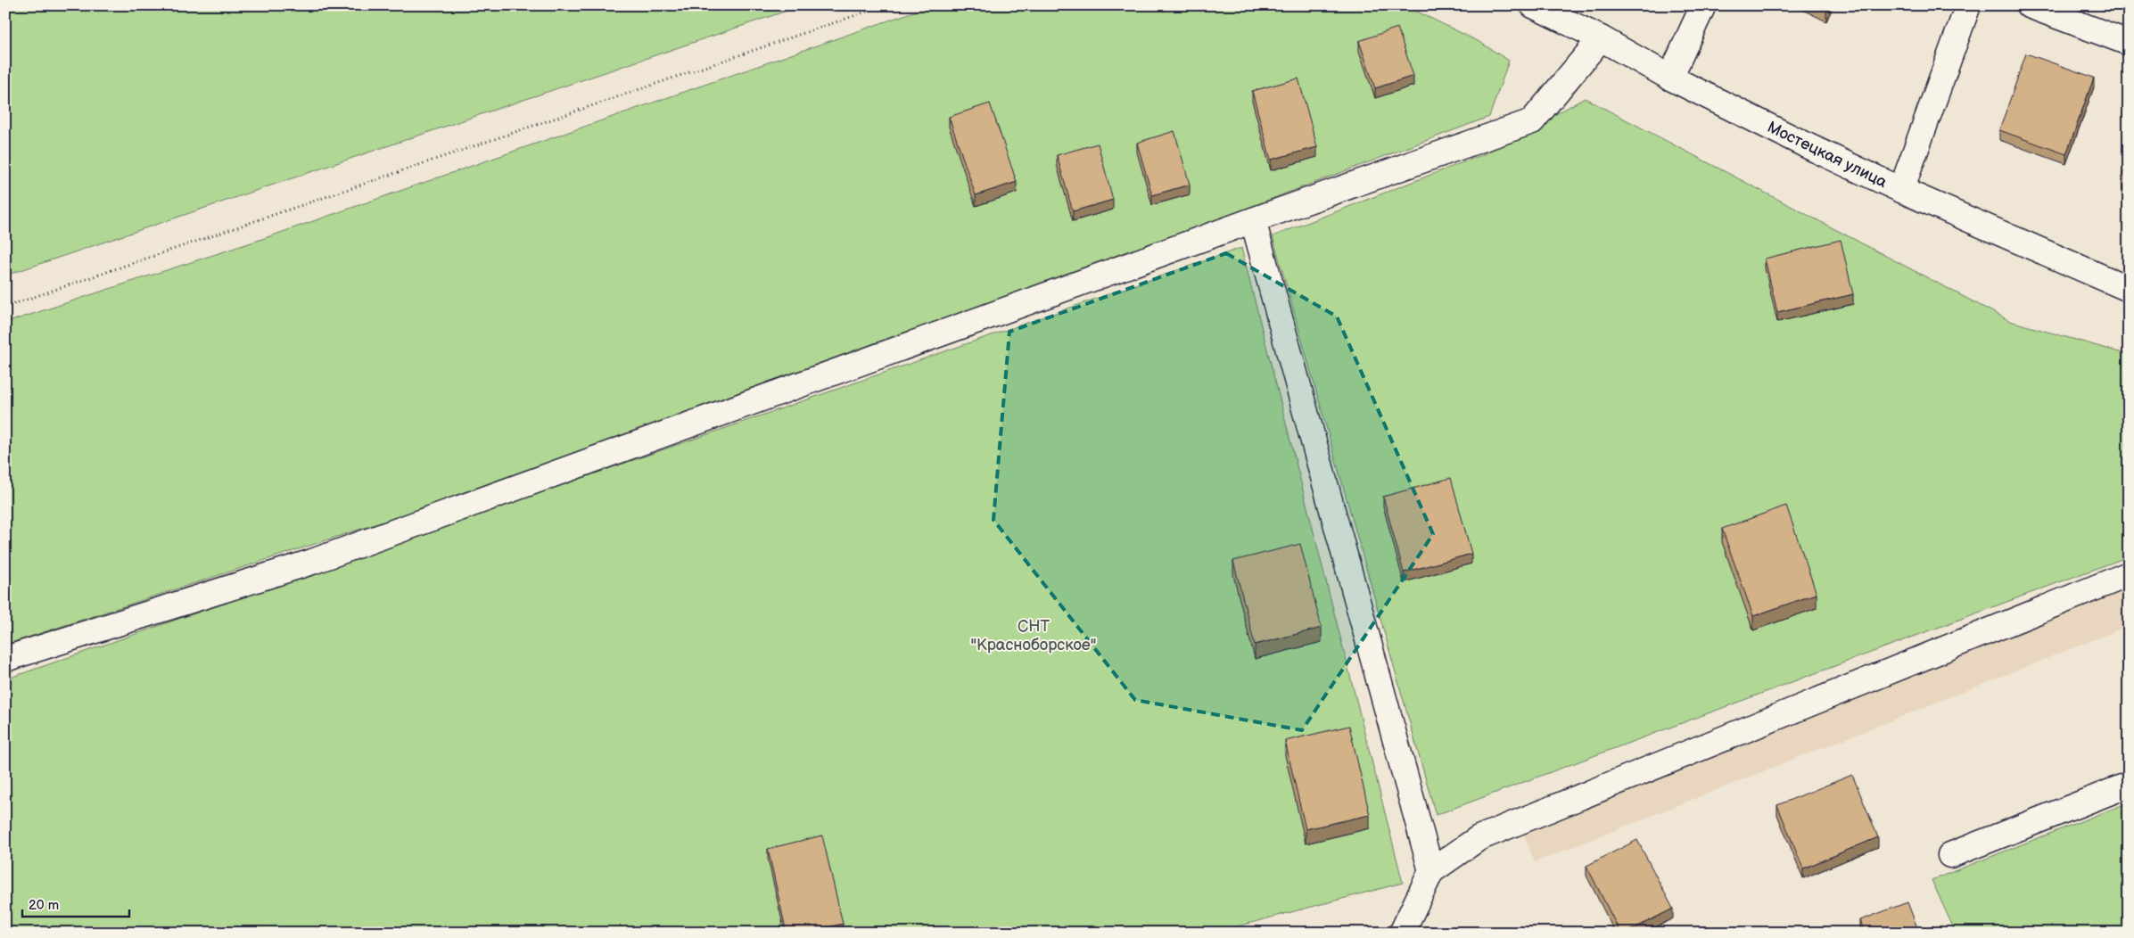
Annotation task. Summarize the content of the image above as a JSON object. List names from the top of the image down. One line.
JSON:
{"streets":{"street":["Мостецкая улица"]},"parks":["СНТ \"Красноборское\""],"scale_bar":"20 m"}
